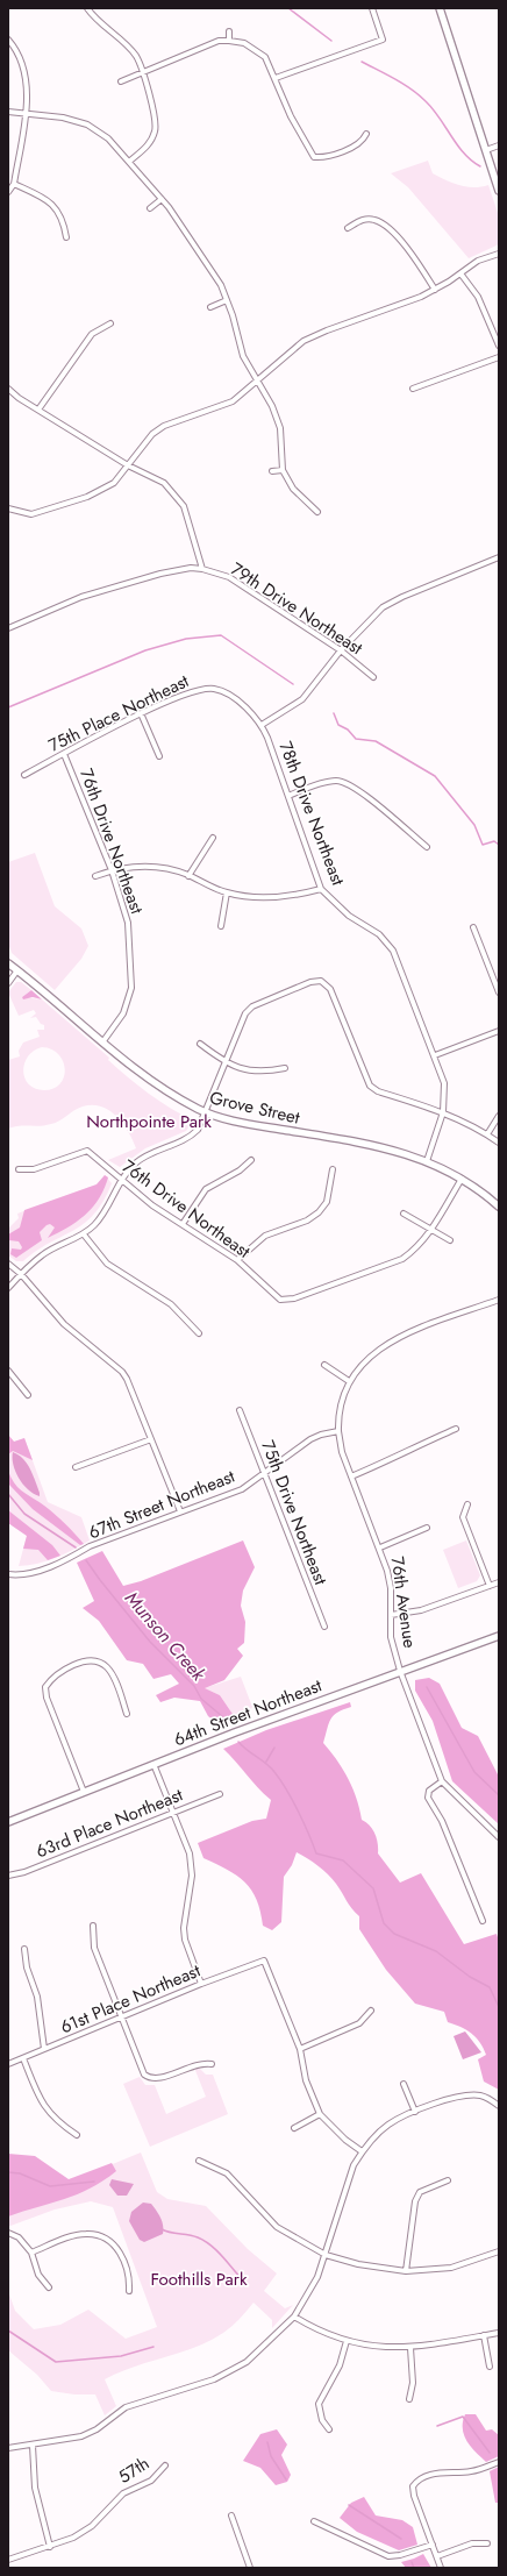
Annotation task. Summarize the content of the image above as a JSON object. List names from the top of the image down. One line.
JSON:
{"streets":{"street":["79th Drive Northeast","75th Place Northeast","78th Drive Northeast","76th Drive Northeast","Grove Street","67th Street Northeast","75th Drive Northeast","76th Avenue","64th Street Northeast","63rd Place Northeast","61st Place Northeast","57th"]},"crossings":[["75th Place Northeast","78th Drive Northeast"],["75th Place Northeast","76th Drive Northeast"],["78th Drive Northeast","Grove Street"],["76th Drive Northeast","Grove Street"],["67th Street Northeast","75th Drive Northeast"],["67th Street Northeast","76th Avenue"],["76th Avenue","64th Street Northeast"]],"water":["Munson Creek"],"parks":["Northpointe Park","Foothills Park"]}
